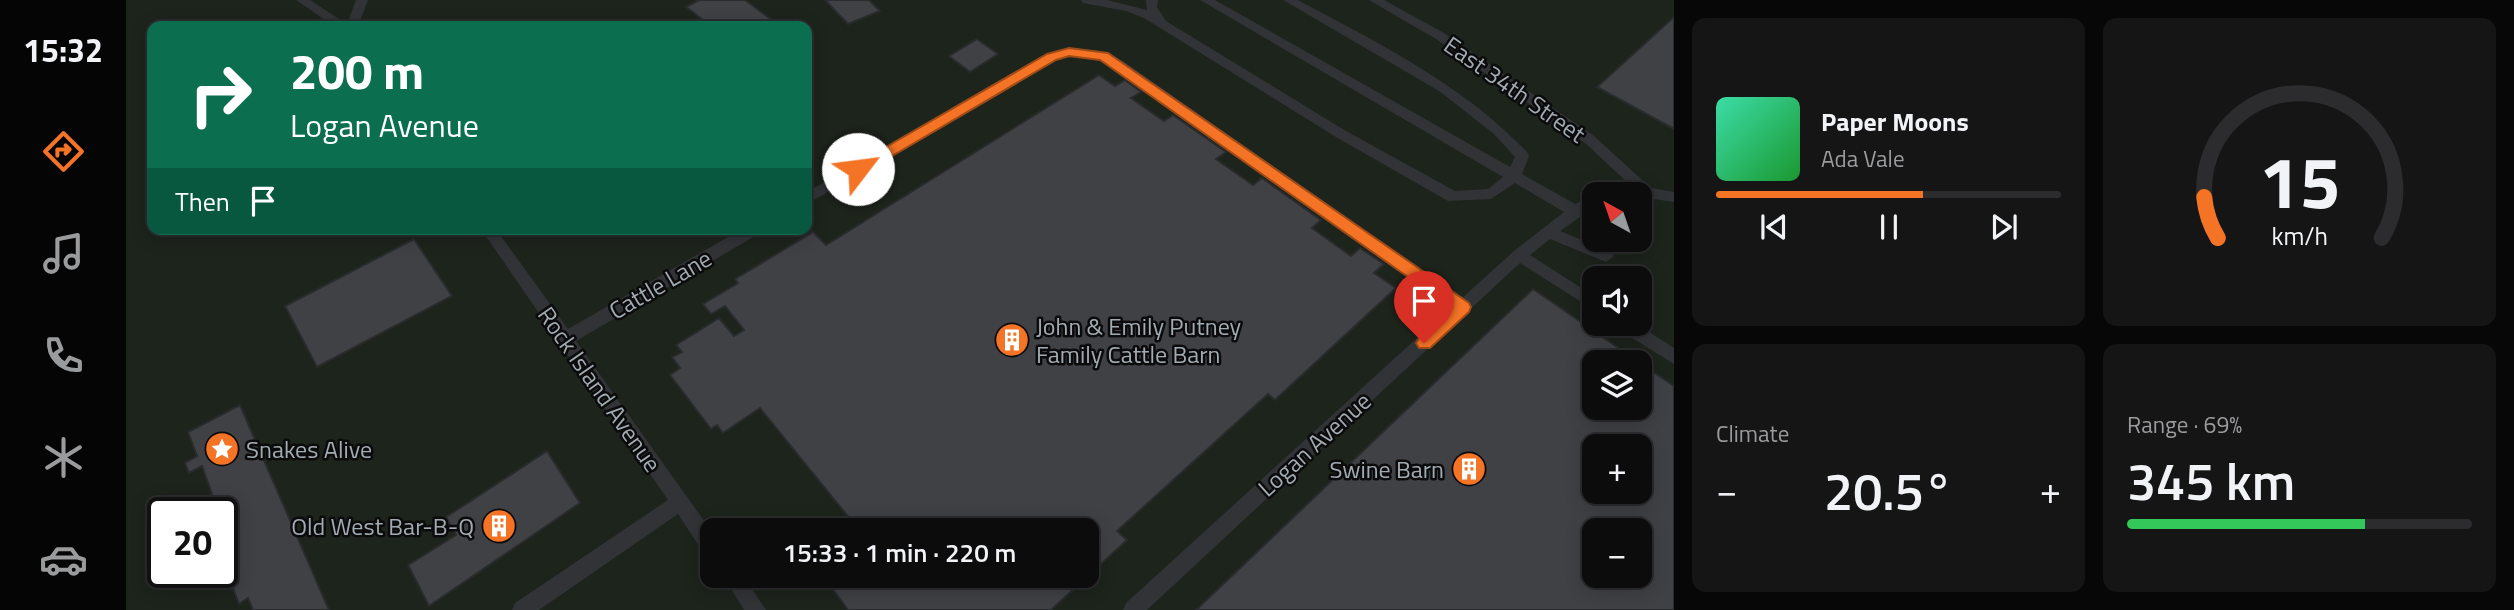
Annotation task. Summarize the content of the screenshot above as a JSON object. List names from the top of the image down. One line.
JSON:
{"streets":{"lane":["East 34th Street","Cattle Lane","Rock Island Avenue","Logan Avenue"]},"crossings":[["Cattle Lane","Rock Island Avenue"]],"places":{"building":["John & Emily Putney Family Cattle Barn","Swine Barn","Old West Bar-B-Q"],"place":["Snakes Alive"]},"north":"top left","page":{"tabs":"15:32","turn":["200 m","Logan Avenue"],"song":["Paper Moons","Ada Vale"],"then":"Then","map_buttons":["+","−"],"tile":["Climate",["Range · 69%","345 km"]],"heat":["−","20.5°","+"],"limit":"20","trip":"15:33 · 1 min · 220 m","gauge":["15","km/h"]}}
